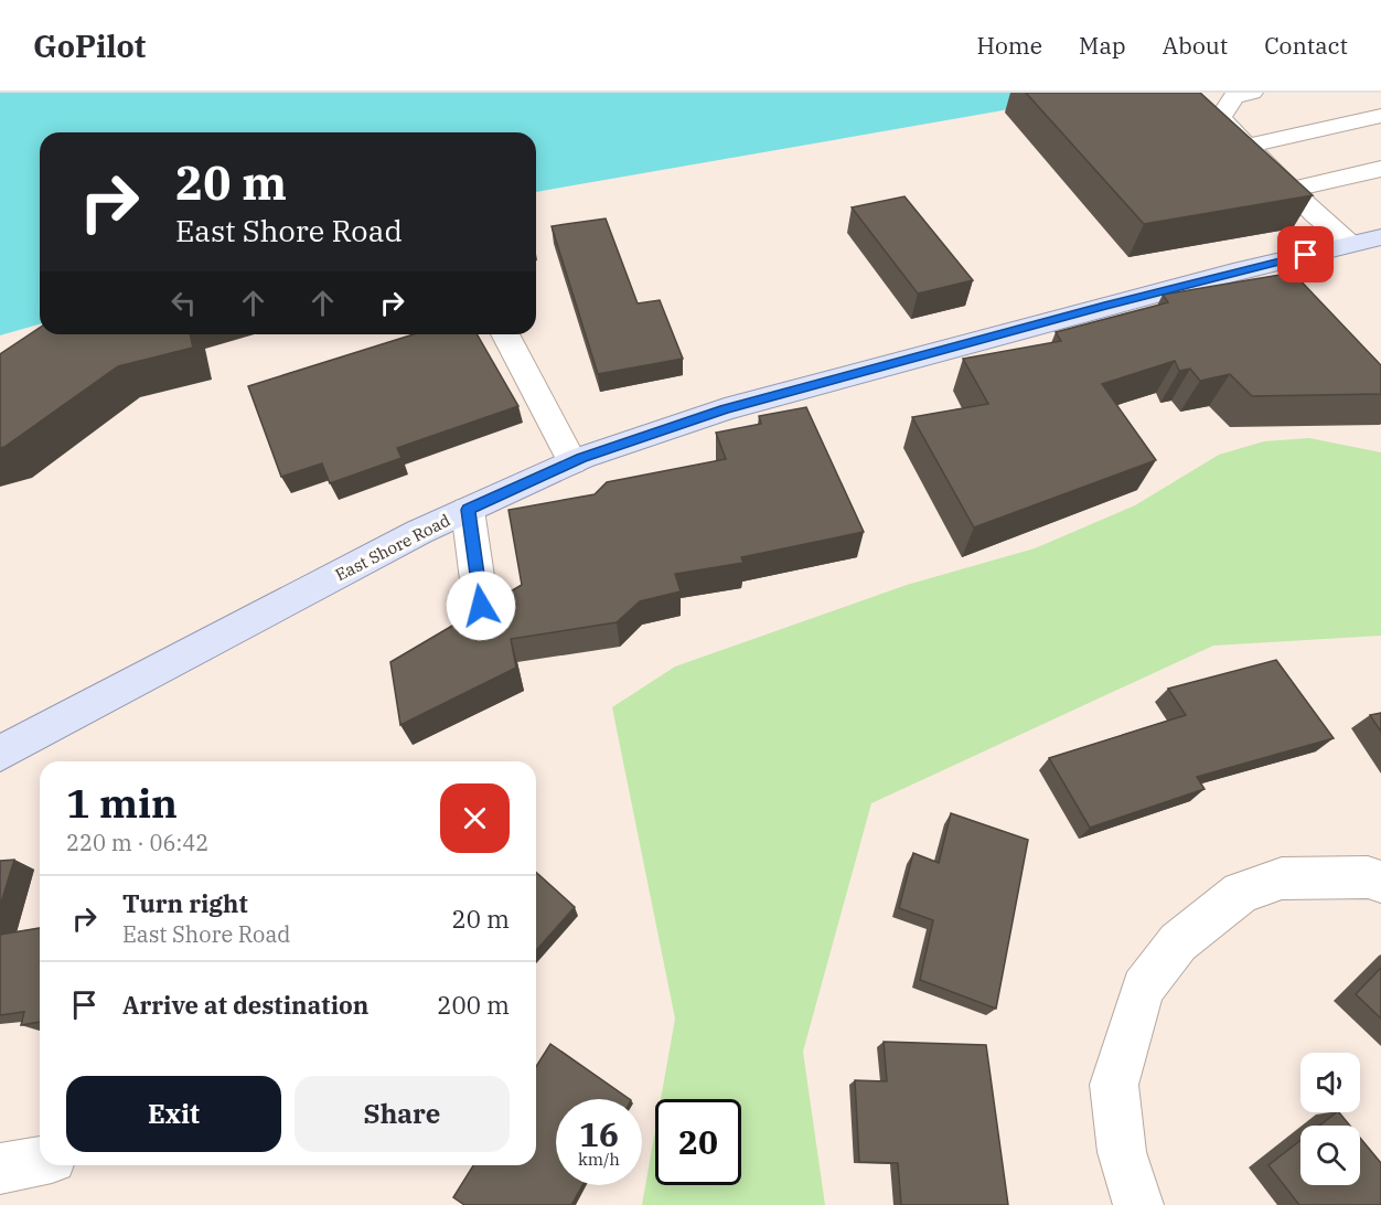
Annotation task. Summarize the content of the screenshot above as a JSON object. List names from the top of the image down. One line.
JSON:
{"streets":{"main road":["East Shore Road"]},"page":{"header":"GoPilot","nav":["Home","Map","About","Contact"],"turn":["20 m","East Shore Road"],"heading":["1 min","220 m · 06:42"],"list":[{"name":"Turn right","note":"East Shore Road","value":"20 m"},{"name":"Arrive at destination","value":"200 m"}],"buttons":["Exit","Share"],"speed":"16 km/h","limit":"20"}}
